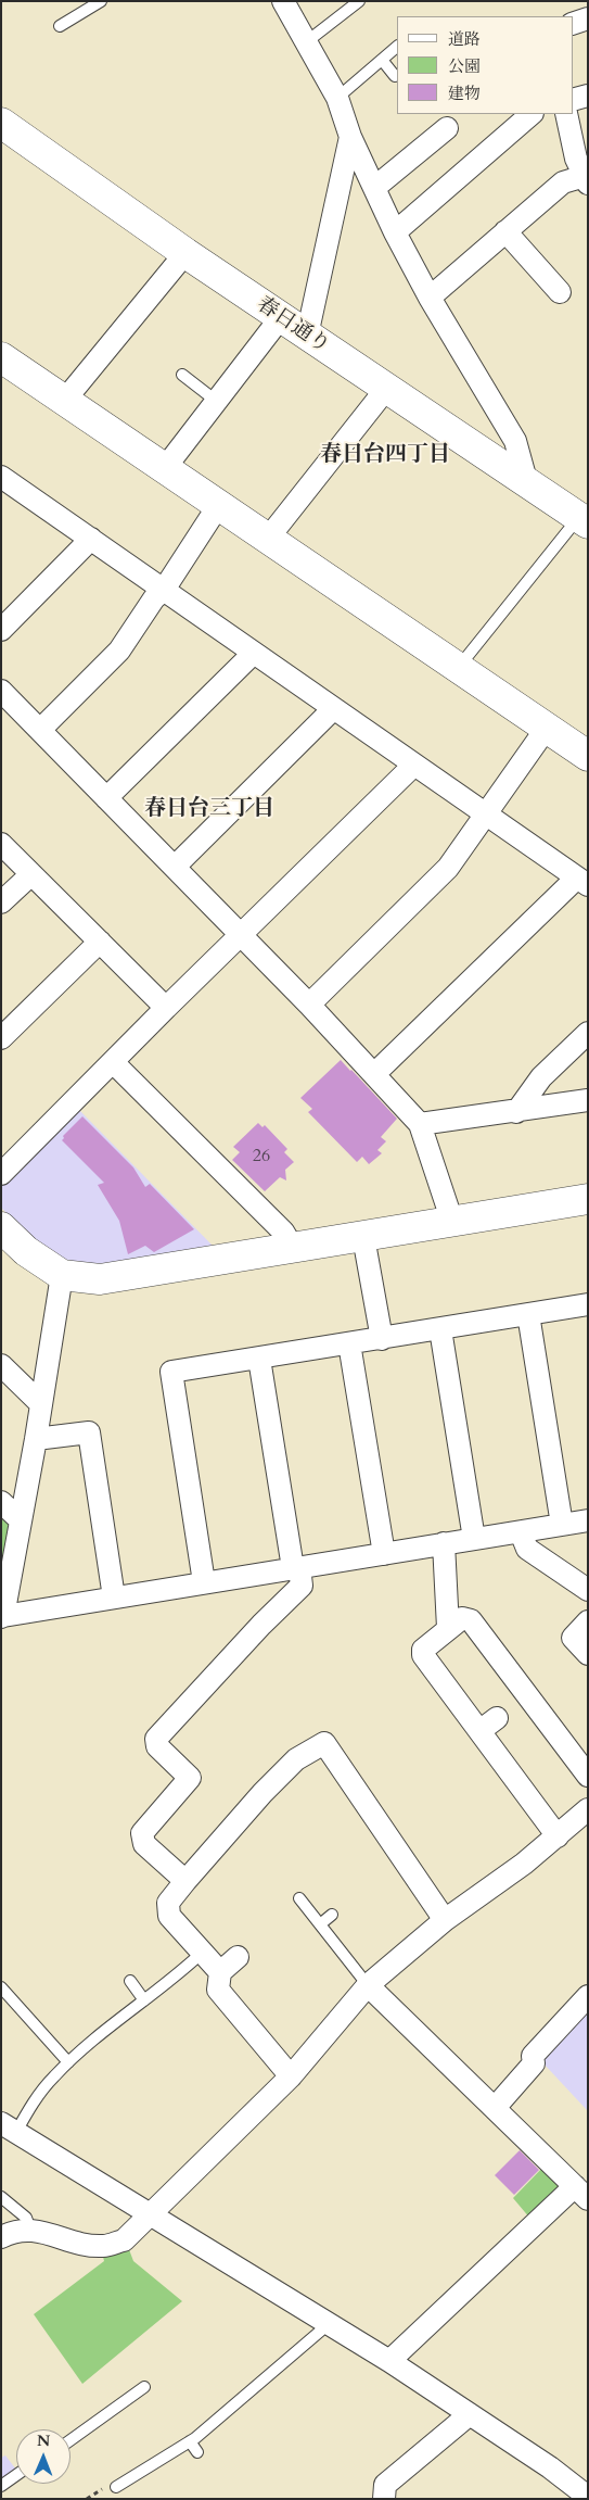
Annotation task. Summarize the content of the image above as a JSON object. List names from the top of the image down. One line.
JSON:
{"streets":{"street":["春日通り"]},"districts":["春日台四丁目","春日台三丁目"],"house_numbers":["26"],"legend":["道路","公園","建物"],"north":"top"}
